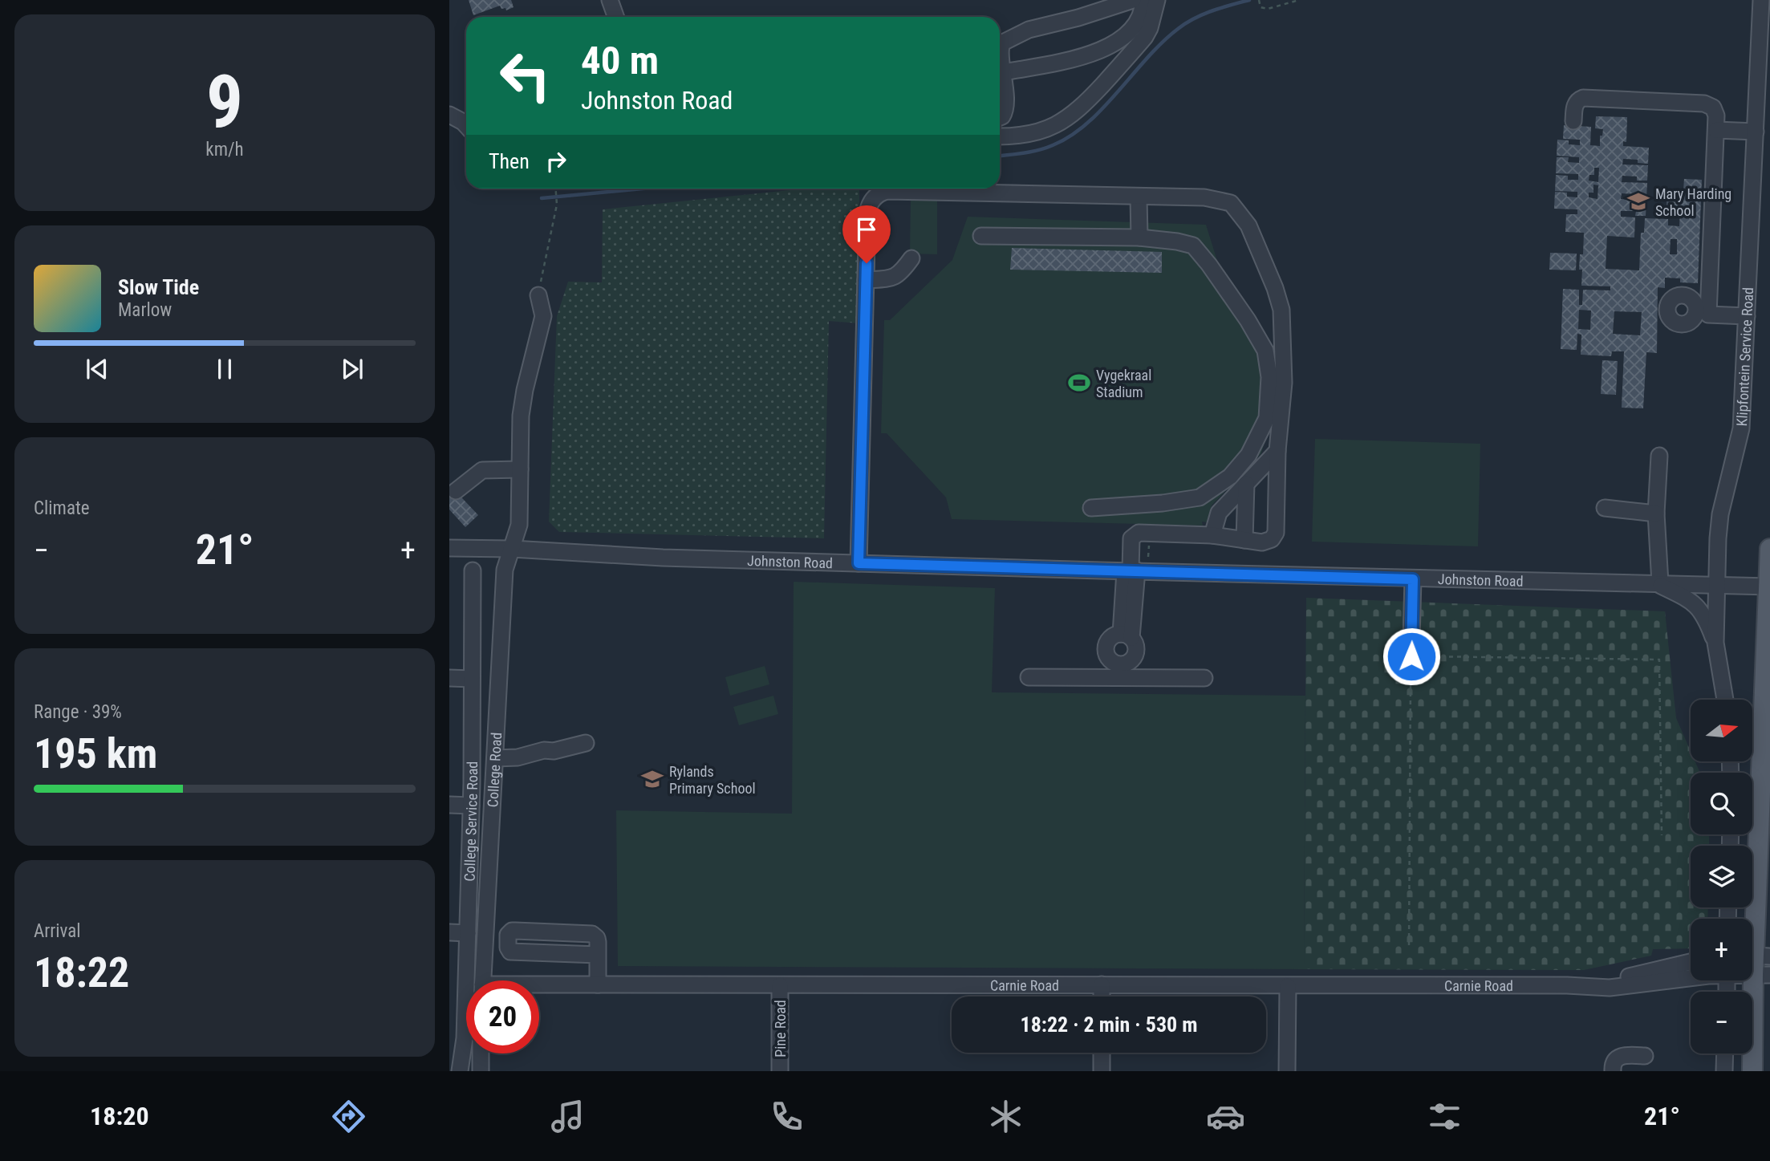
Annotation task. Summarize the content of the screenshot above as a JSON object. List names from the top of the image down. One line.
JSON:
{"streets":{"street":["Klipfontein Service Road","Johnston Road","College Road","College Service Road","Carnie Road","Pine Road"]},"crossings":[["Klipfontein Service Road","Johnston Road"],["Johnston Road","College Road"],["Carnie Road","Pine Road"]],"places":{"school or university":["Mary Harding School","Rylands Primary School"],"sports":["Vygekraal Stadium"]},"north":"right","page":{"tile":[["9","km/h"],"Climate",["Range · 39%","195 km"],["Arrival","18:22"]],"turn":["40 m","Johnston Road"],"then":"Then","song":["Slow Tide","Marlow"],"heat":["−","21°","+"],"map_buttons":["+","−"],"limit":"20","trip":"18:22 · 2 min · 530 m","tabs":["18:20","21°"]}}
